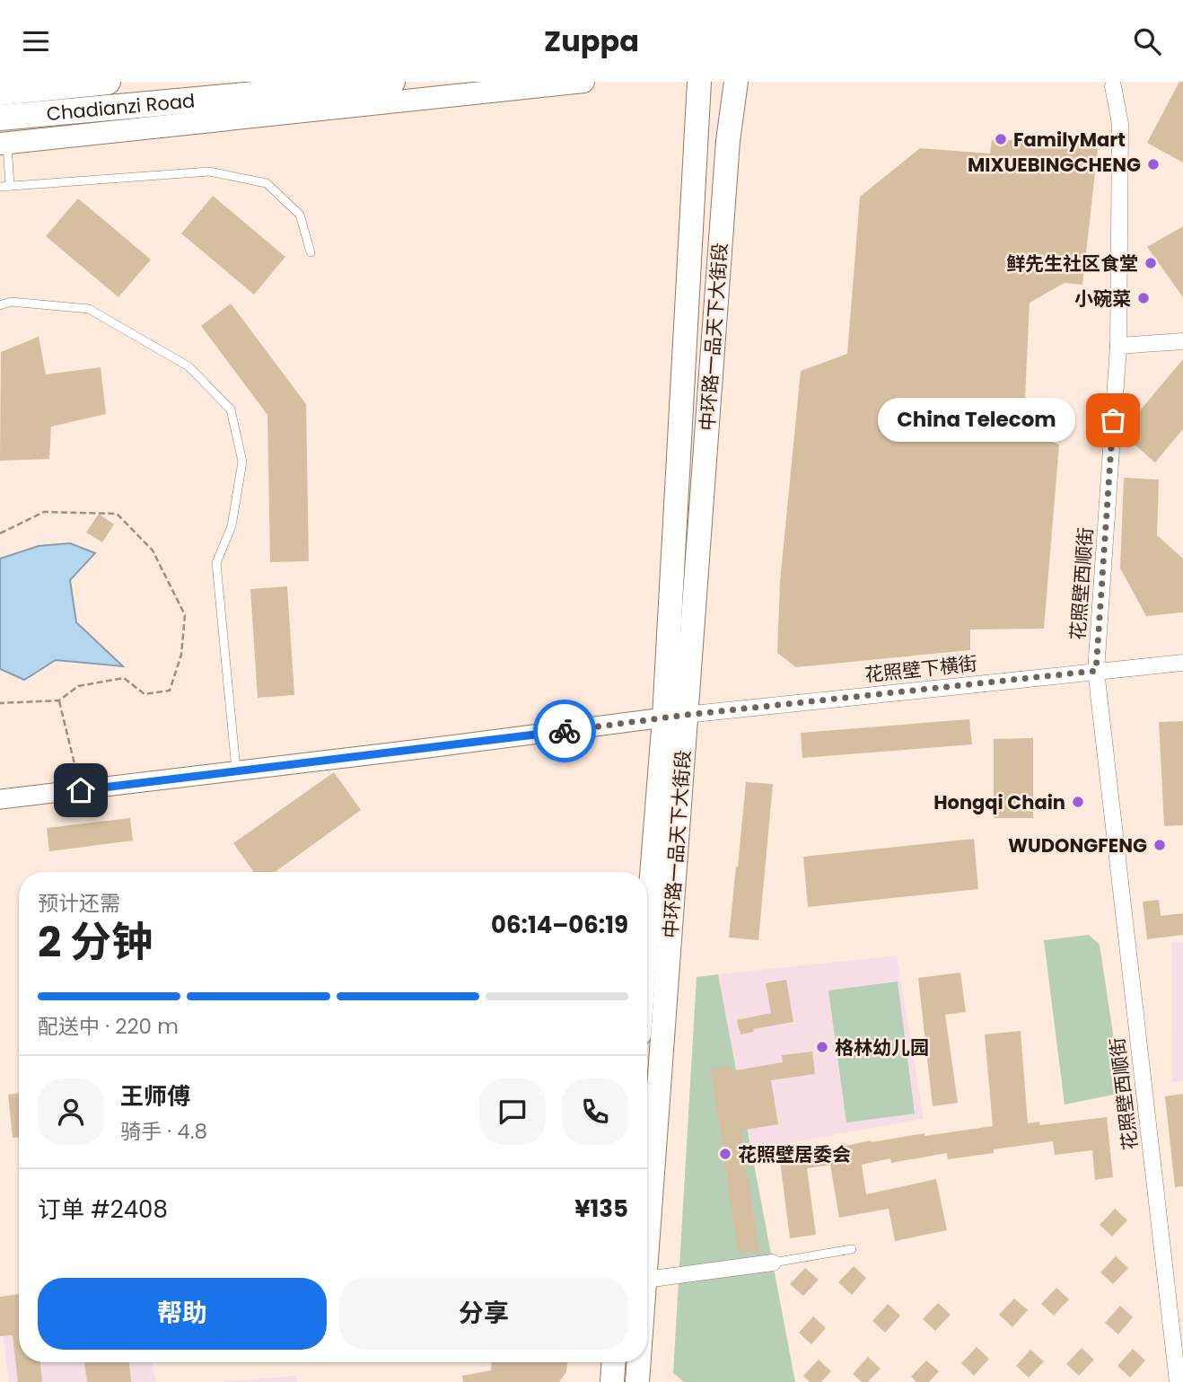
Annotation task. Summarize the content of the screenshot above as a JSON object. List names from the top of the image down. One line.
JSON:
{"streets":{"highway":["Chadianzi Road"],"main road":["中环路一品天下大街段"],"street":["花照壁西顺街","花照壁下横街"]},"crossings":[["中环路一品天下大街段","花照壁下横街"],["花照壁西顺街","花照壁下横街"]],"places":["FamilyMart","MIXUEBINGCHENG","鲜先生社区食堂","小碗菜","China Telecom","Hongqi Chain","WUDONGFENG","格林幼儿园","花照壁居委会"],"page":{"header":"Zuppa","bubble":"China Telecom","heading":["2 分钟","预计还需","06:14–06:19"],"panel":["王师傅","骑手 · 4.8","订单 #2408","¥135"],"bar":"配送中 · 220 m","buttons":["帮助","分享"]}}
